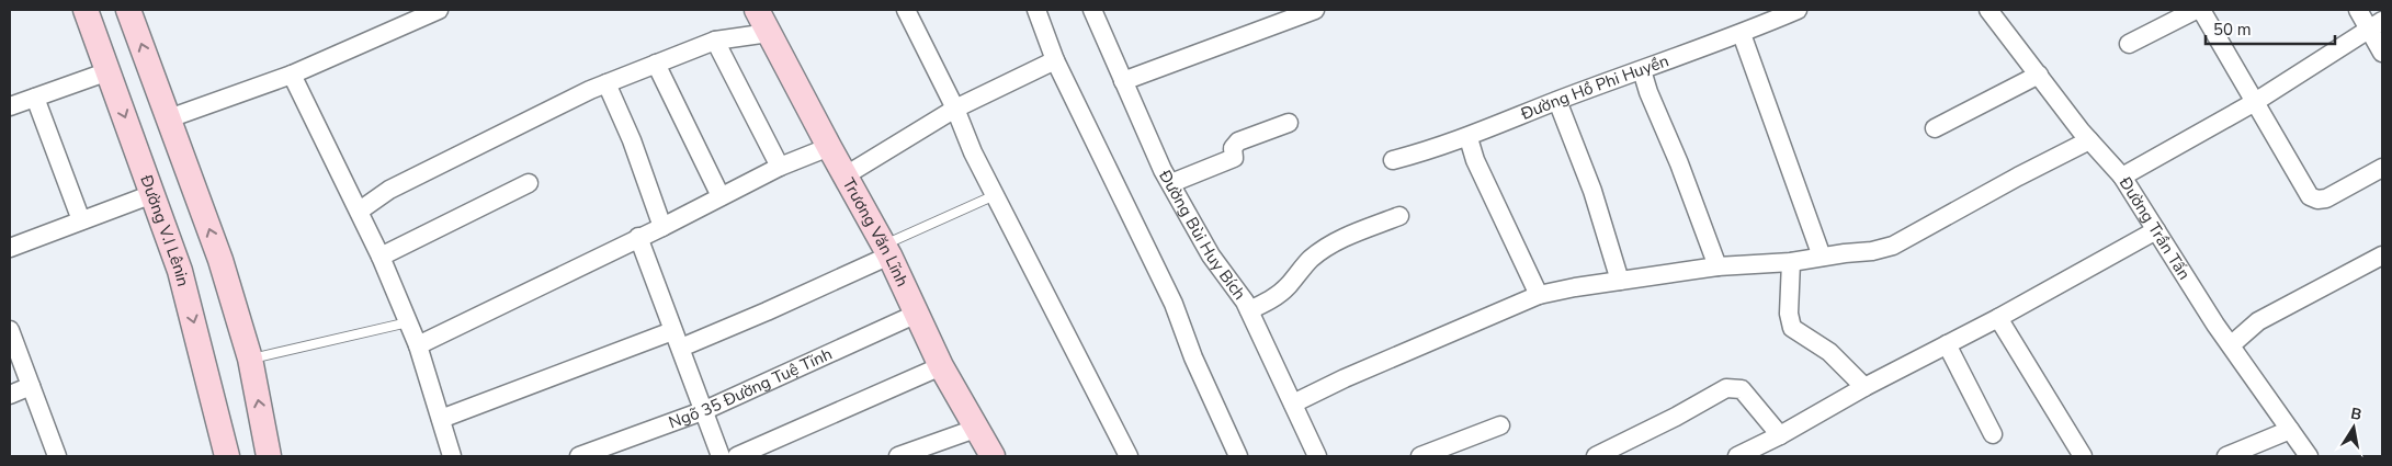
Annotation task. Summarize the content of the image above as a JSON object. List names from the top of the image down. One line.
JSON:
{"streets":{"main road":["Đường V.I Lênin","Trương Văn Lĩnh"],"street":["Đường Hồ Phi Huyền","Đường Trần Tấn","Đường Bùi Huy Bích","Ngõ 35 Đường Tuệ Tĩnh"]},"crossings":[["Trương Văn Lĩnh","Ngõ 35 Đường Tuệ Tĩnh"]],"scale_bar":"50 m","north":"top"}
